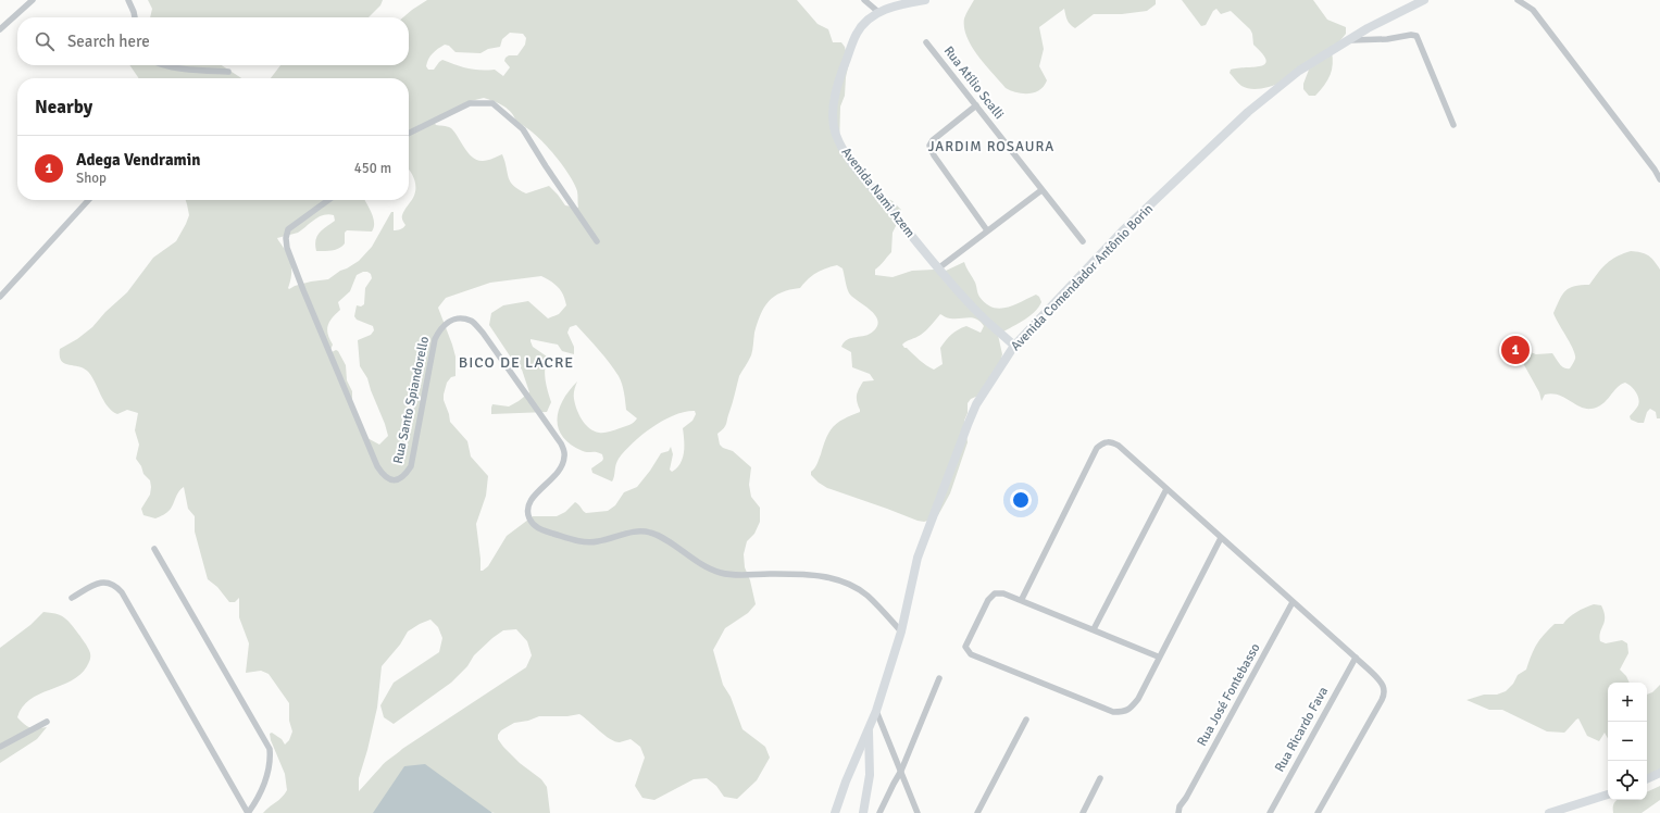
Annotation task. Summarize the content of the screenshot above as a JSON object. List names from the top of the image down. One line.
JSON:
{"streets":{"main road":["Avenida Nami Azem","Avenida Comendador Antônio Borin"],"street":["Rua Atílio Scalli","Rua Santo Spiandorello","Rua José Fontebasso","Rua Ricardo Fava"]},"crossings":[["Avenida Nami Azem","Avenida Comendador Antônio Borin"],["Avenida Comendador Antônio Borin","Rua Santo Spiandorello"]],"districts":["JARDIM ROSAURA","BICO DE LACRE"],"page":{"search":"Search here","heading":"Nearby","list":[{"mark":"1","name":"Adega Vendramin","note":"Shop","value":"450 m"}],"pins":"1","map_buttons":["+","−"]}}
